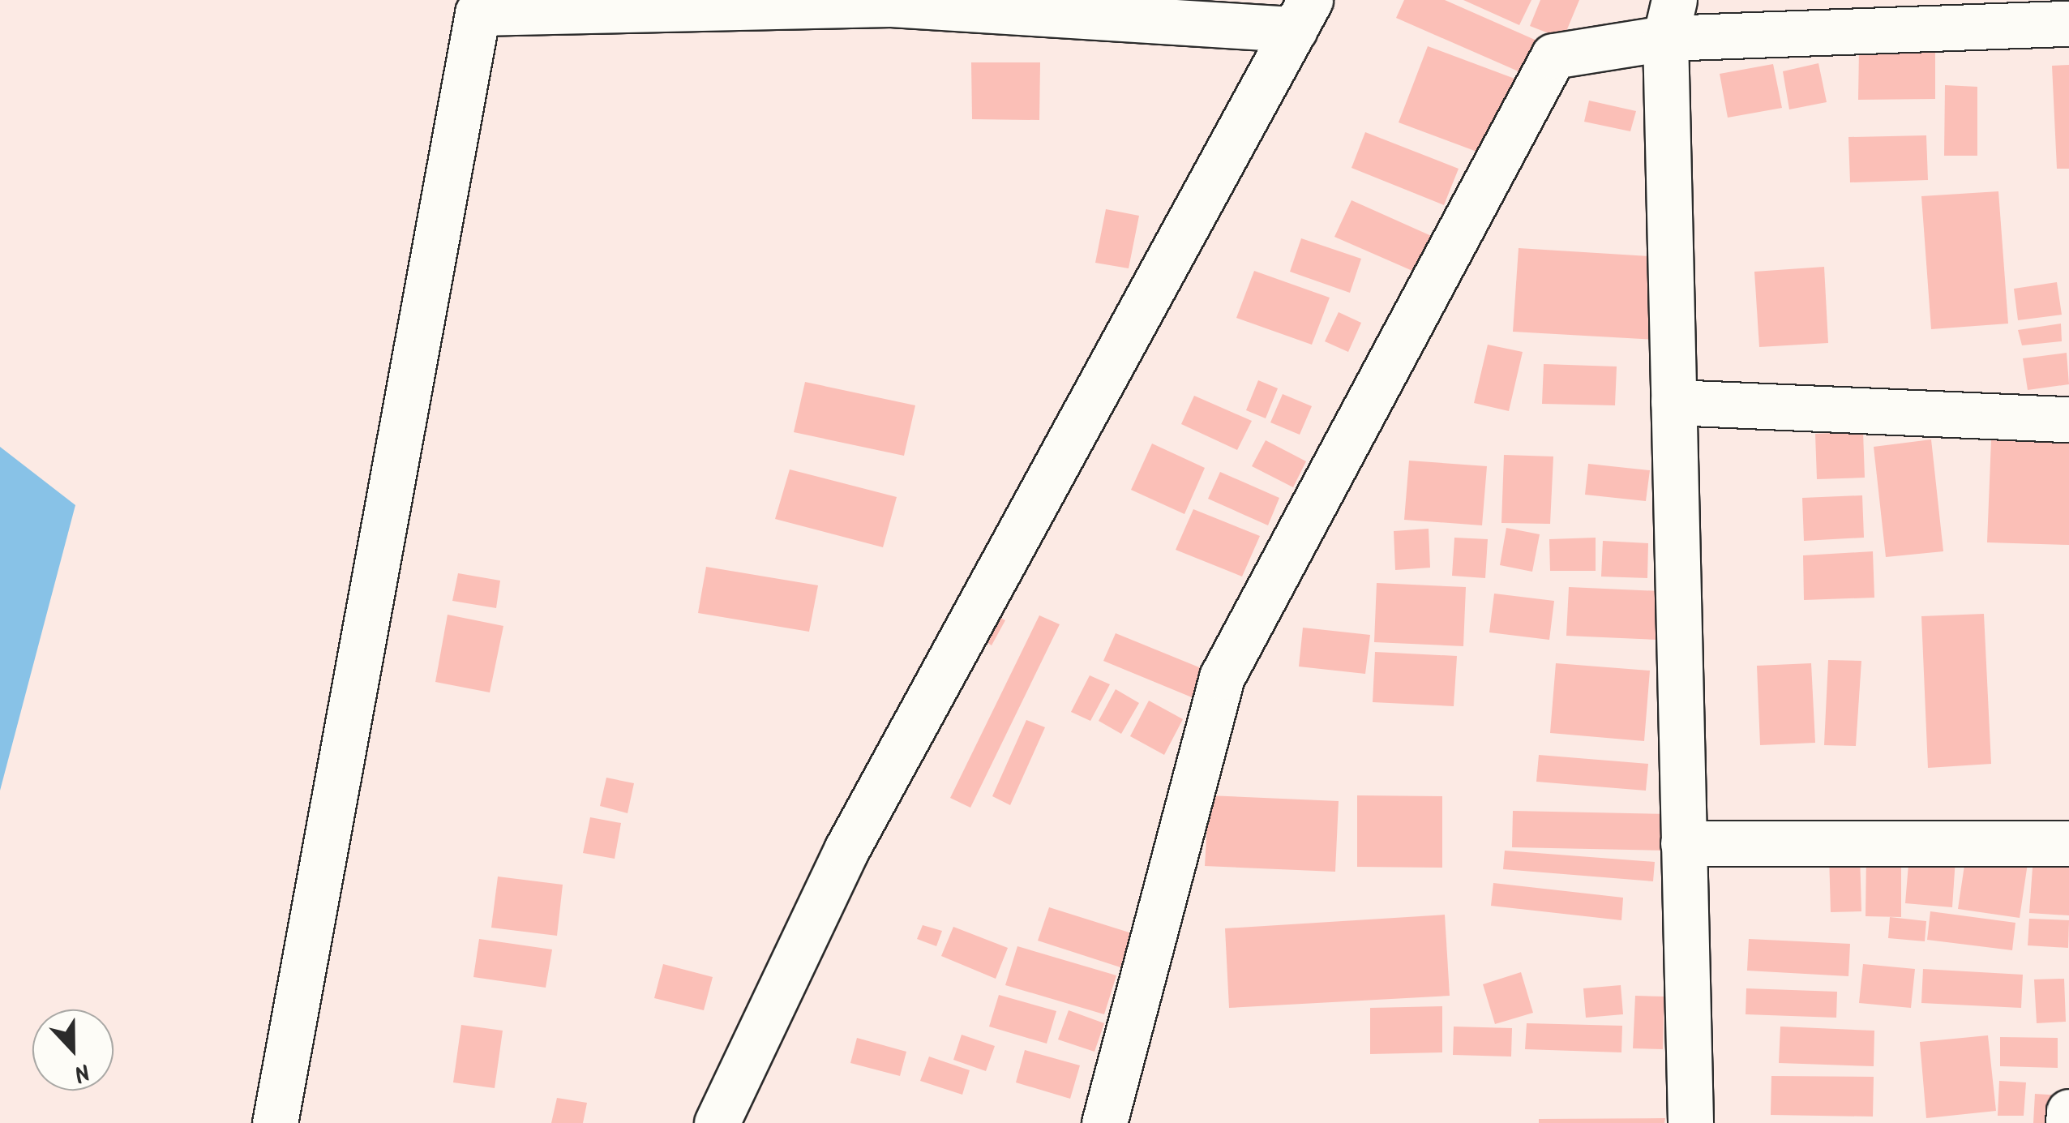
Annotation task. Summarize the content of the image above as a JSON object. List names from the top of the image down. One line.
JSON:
{"north":"bottom"}
